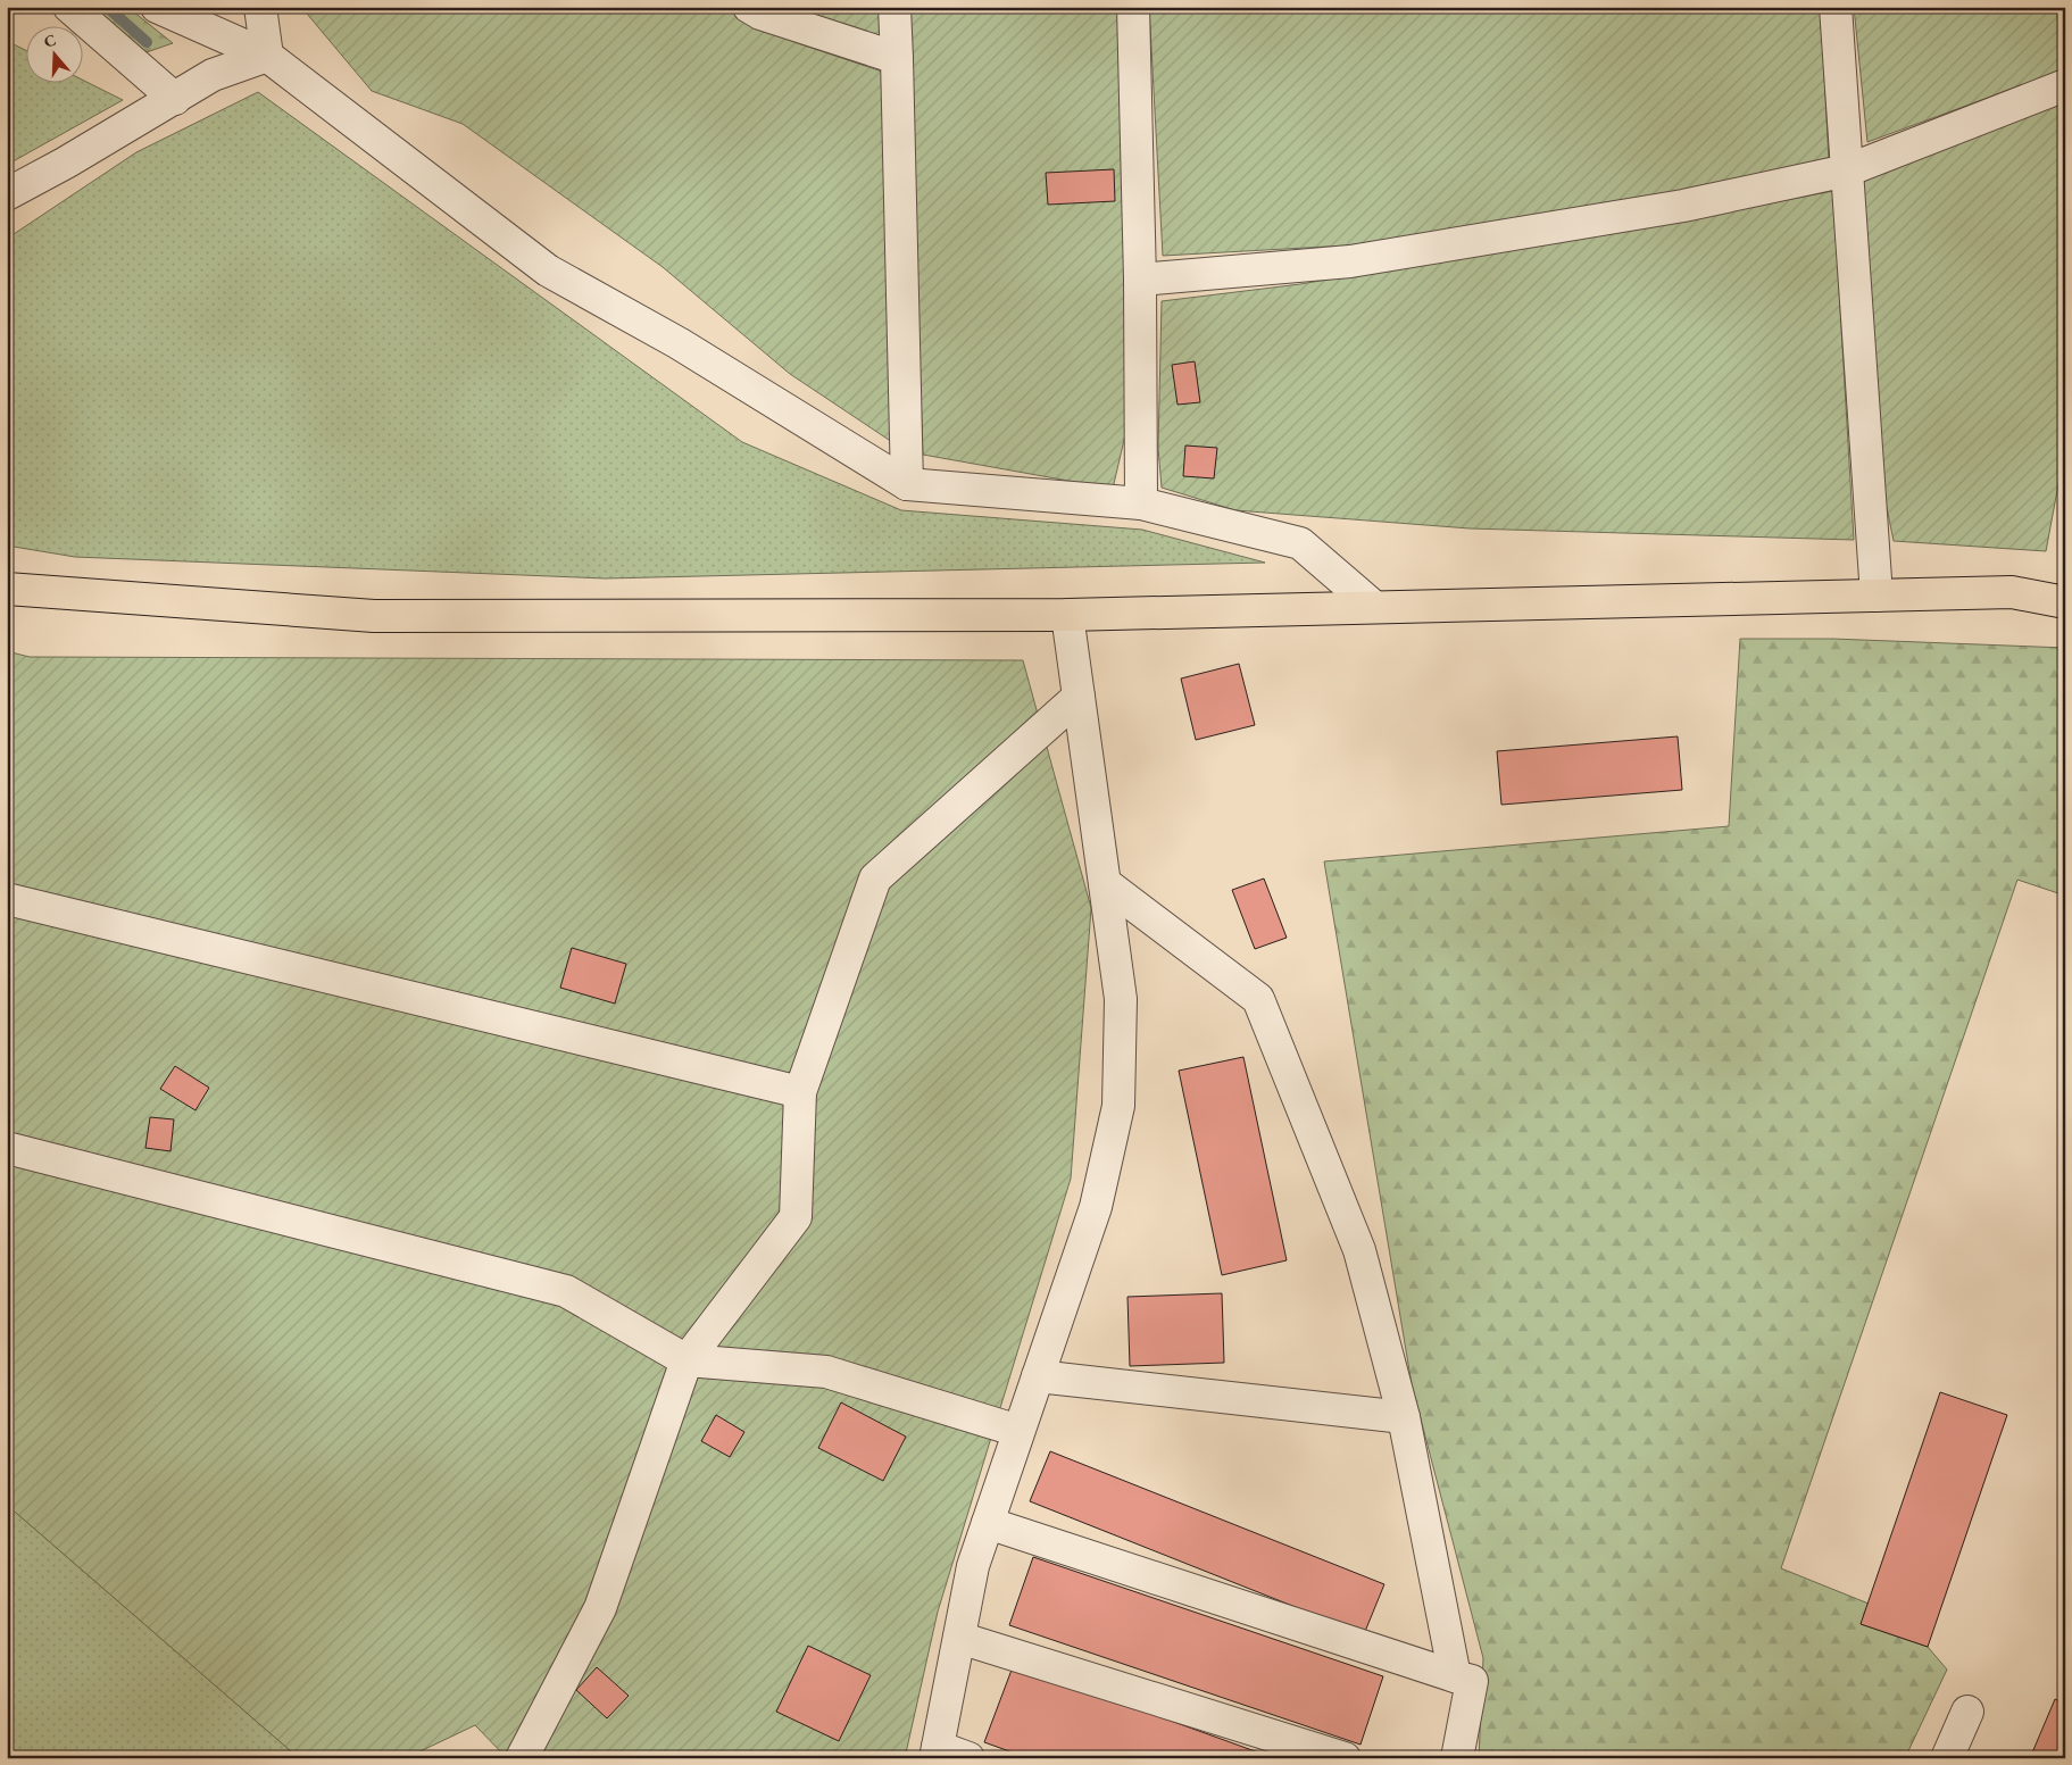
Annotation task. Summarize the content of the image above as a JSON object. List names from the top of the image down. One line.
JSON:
{"north":"top"}
